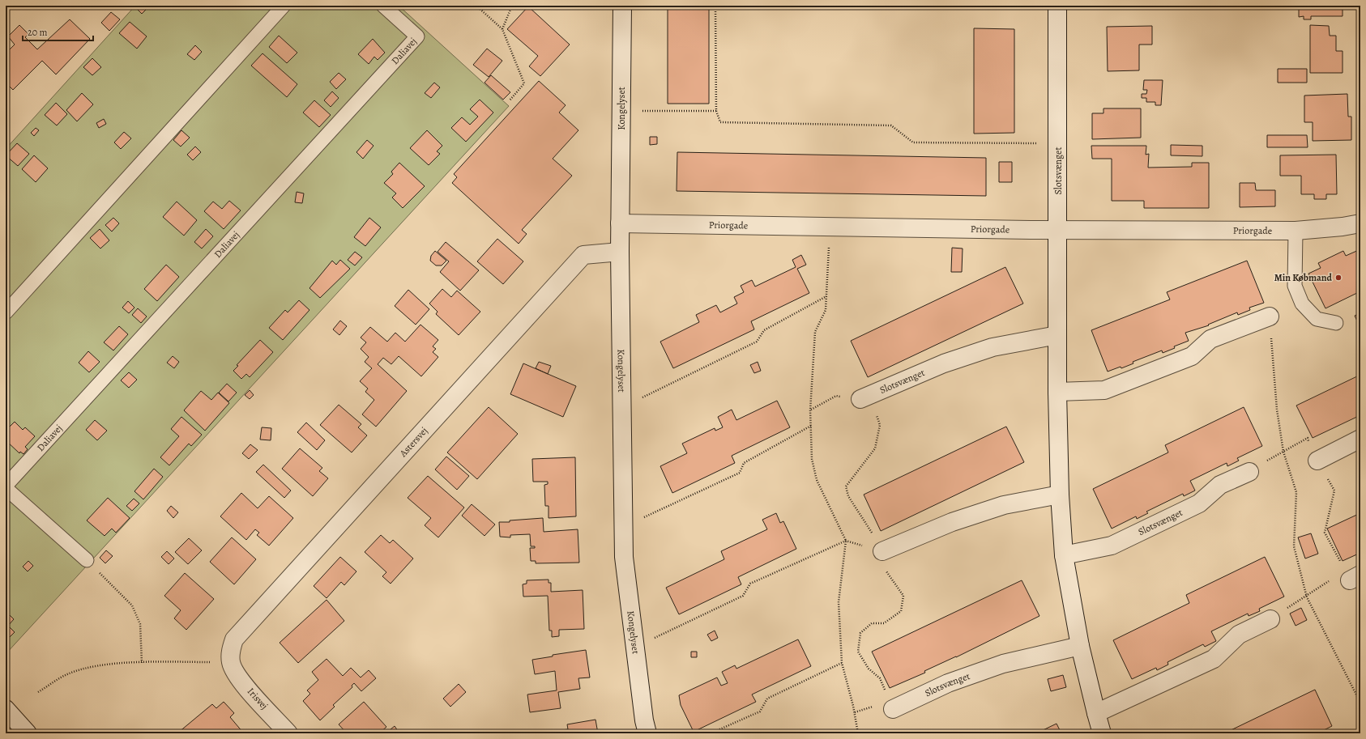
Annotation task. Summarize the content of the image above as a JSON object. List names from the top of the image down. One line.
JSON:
{"streets":{"street":["Kongelyset","Slotsvænget","Priorgade","Astersvej","Irisvej"],"lane":["Daliavej"]},"crossings":[["Kongelyset","Priorgade"],["Kongelyset","Astersvej"],["Slotsvænget","Priorgade"],["Astersvej","Irisvej"]],"places":["Min Købmand"],"scale_bar":"20 m"}
